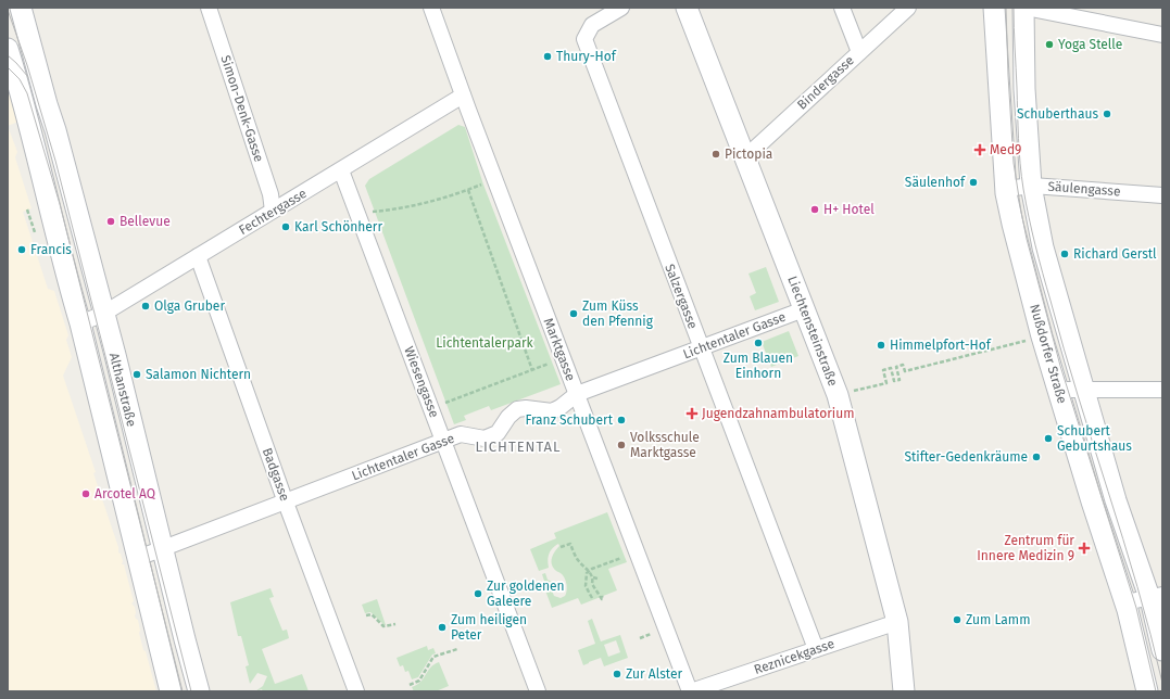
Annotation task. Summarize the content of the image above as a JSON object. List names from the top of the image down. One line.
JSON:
{"streets":{"street":["Bindergasse","Simon-Denk-Gasse","Säulengasse","Fechtergasse","Salzergasse","Liechtensteinstraße","Lichtentaler Gasse","Marktgasse","Nußdorfer Straße","Wiesengasse","Althanstraße","Badgasse","Reznicekgasse"]},"crossings":[["Bindergasse","Liechtensteinstraße"],["Simon-Denk-Gasse","Fechtergasse"],["Säulengasse","Nußdorfer Straße"],["Fechtergasse","Marktgasse"],["Fechtergasse","Wiesengasse"],["Fechtergasse","Althanstraße"],["Fechtergasse","Badgasse"],["Salzergasse","Lichtentaler Gasse"],["Salzergasse","Reznicekgasse"],["Liechtensteinstraße","Lichtentaler Gasse"],["Liechtensteinstraße","Reznicekgasse"],["Lichtentaler Gasse","Marktgasse"],["Lichtentaler Gasse","Wiesengasse"],["Lichtentaler Gasse","Althanstraße"],["Lichtentaler Gasse","Badgasse"],["Marktgasse","Reznicekgasse"]],"districts":["LICHTENTAL"],"parks":["Lichtentalerpark"],"places":{"other":["Yoga Stelle","Thury-Hof","Schuberthaus","Pictopia","Säulenhof","H+ Hotel","Bellevue","Karl Schönherr","Francis","Richard Gerstl","Olga Gruber","Zum Küss den Pfennig","Zum Blauen Einhorn","Himmelpfort-Hof","Salamon Nichtern","Franz Schubert","Schubert Geburtshaus","Volksschule Marktgasse","Stifter-Gedenkräume","Arcotel AQ","Zur goldenen Galeere","Zum Lamm","Zum heiligen Peter","Zur Alster"],"health":["Med9","Jugendzahnambulatorium","Zentrum für Innere Medizin 9"]}}
